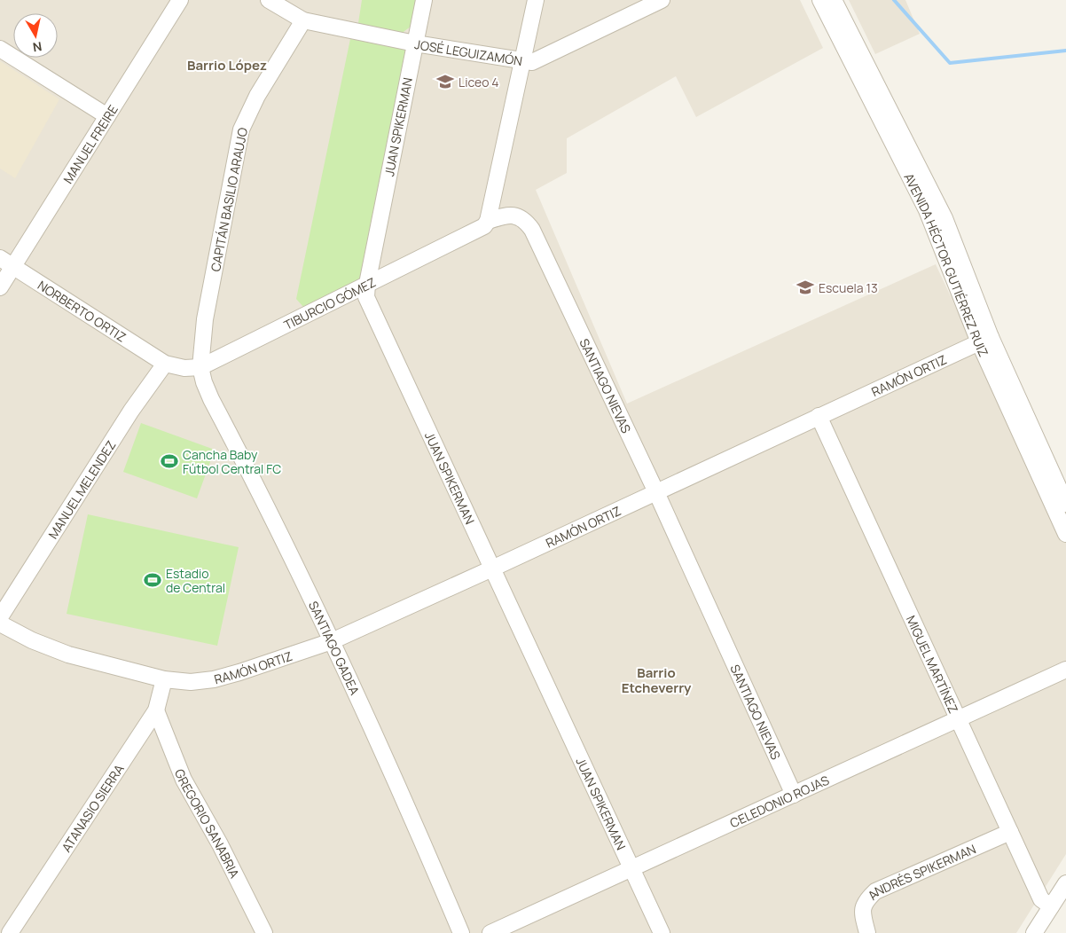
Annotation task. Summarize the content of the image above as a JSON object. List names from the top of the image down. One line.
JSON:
{"streets":{"street":["JOSÉ LEGUIZAMÓN","JUAN SPIKERMAN","MANUEL FREIRE","CAPITÁN BASILIO ARAUJO","AVENIDA HÉCTOR GUTIÉRREZ RUIZ","TIBURCIO GÓMEZ","NORBERTO ORTIZ","RAMÓN ORTIZ","SANTIAGO NIEVAS","MANUEL MELENDEZ","SANTIAGO GADEA","MIGUEL MARTÍNEZ","CELEDONIO ROJAS","ATANASIO SIERRA","GREGORIO SANABRIA","ANDRÉS SPIKERMAN"]},"crossings":[["JOSÉ LEGUIZAMÓN","JUAN SPIKERMAN"],["JOSÉ LEGUIZAMÓN","CAPITÁN BASILIO ARAUJO"],["JUAN SPIKERMAN","TIBURCIO GÓMEZ"],["JUAN SPIKERMAN","RAMÓN ORTIZ"],["JUAN SPIKERMAN","CELEDONIO ROJAS"],["MANUEL FREIRE","NORBERTO ORTIZ"],["CAPITÁN BASILIO ARAUJO","TIBURCIO GÓMEZ"],["CAPITÁN BASILIO ARAUJO","SANTIAGO GADEA"],["AVENIDA HÉCTOR GUTIÉRREZ RUIZ","RAMÓN ORTIZ"],["TIBURCIO GÓMEZ","NORBERTO ORTIZ"],["TIBURCIO GÓMEZ","SANTIAGO NIEVAS"],["TIBURCIO GÓMEZ","MANUEL MELENDEZ"],["TIBURCIO GÓMEZ","SANTIAGO GADEA"],["NORBERTO ORTIZ","MANUEL MELENDEZ"],["RAMÓN ORTIZ","SANTIAGO NIEVAS"],["RAMÓN ORTIZ","SANTIAGO GADEA"],["RAMÓN ORTIZ","MIGUEL MARTÍNEZ"],["RAMÓN ORTIZ","ATANASIO SIERRA"],["SANTIAGO NIEVAS","CELEDONIO ROJAS"],["MIGUEL MARTÍNEZ","CELEDONIO ROJAS"],["MIGUEL MARTÍNEZ","ANDRÉS SPIKERMAN"],["ATANASIO SIERRA","GREGORIO SANABRIA"]],"districts":["Barrio López","Barrio Etcheverry"],"places":{"school or university":["Liceo 4","Escuela 13"],"sports":["Cancha Baby Fútbol Central FC","Estadio de Central"]},"north":"bottom"}
